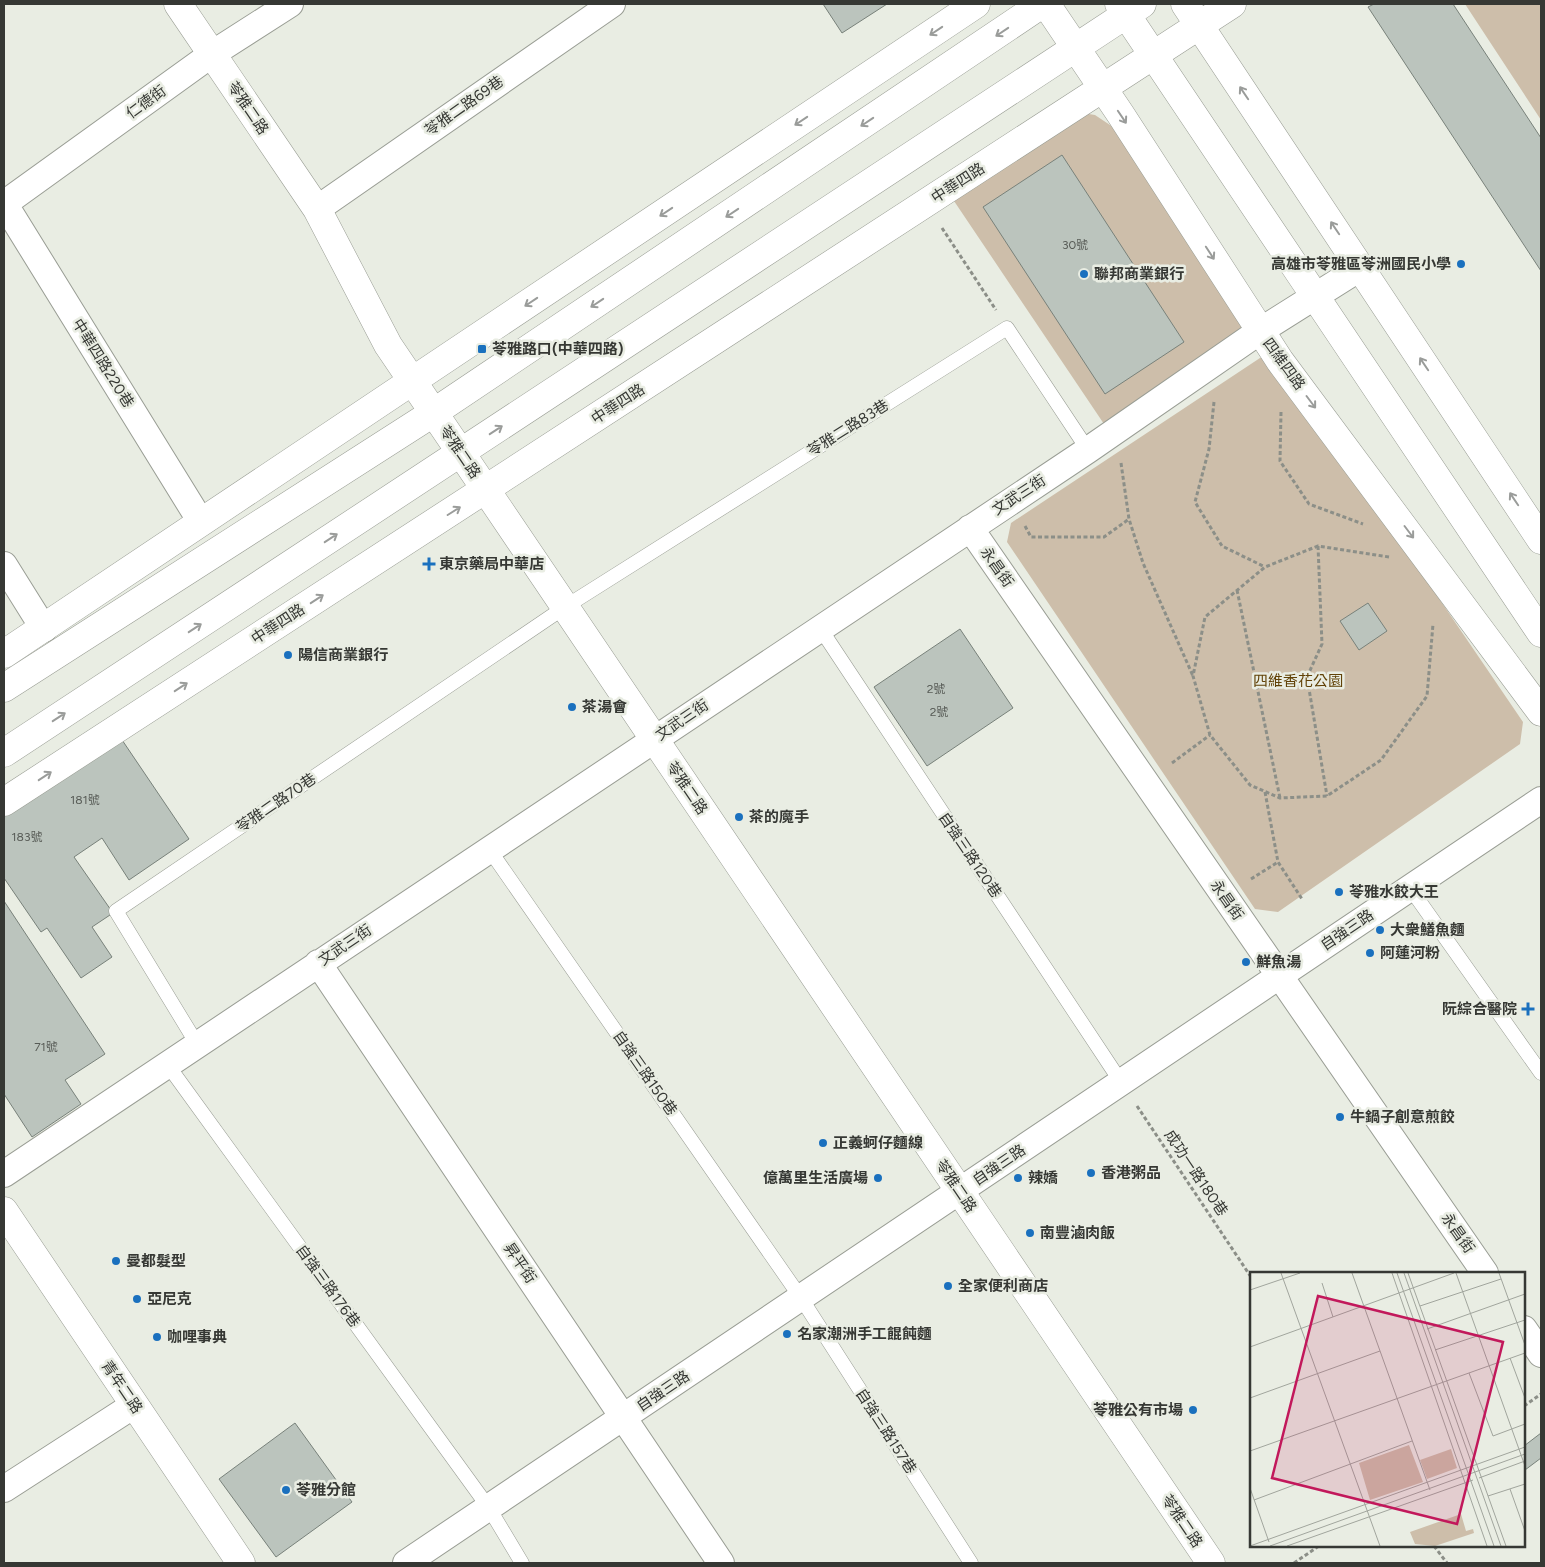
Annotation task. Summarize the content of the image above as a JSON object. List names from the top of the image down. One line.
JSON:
{"streets":{"street":["仁德街","苓雅二路69巷","苓雅二路","中華四路","中華四路220巷","四維四路","文武三街","永昌街","自強三路","昇平街","青年二路"],"lane":["苓雅二路83巷","苓雅二路70巷","自強三路120巷","自強三路150巷","自強三路176巷","自強三路157巷"],"path":["成功一路180巷"]},"crossings":[["仁德街","苓雅二路"],["仁德街","中華四路220巷"],["苓雅二路69巷","苓雅二路"],["苓雅二路","中華四路"],["苓雅二路","苓雅二路83巷"],["苓雅二路","文武三街"],["苓雅二路","苓雅二路70巷"],["苓雅二路","自強三路"],["中華四路","四維四路"],["四維四路","文武三街"],["苓雅二路83巷","苓雅二路70巷"],["文武三街","永昌街"],["文武三街","苓雅二路70巷"],["文武三街","自強三路120巷"],["文武三街","自強三路150巷"],["文武三街","昇平街"],["文武三街","自強三路176巷"],["永昌街","自強三路"],["自強三路120巷","自強三路"],["自強三路120巷","成功一路180巷"],["自強三路","自強三路150巷"],["自強三路","成功一路180巷"],["自強三路","昇平街"],["自強三路","自強三路176巷"],["自強三路","自強三路157巷"],["自強三路150巷","自強三路157巷"]],"parks":["四維香花公園"],"places":{"other":["高雄市苓雅區苓洲國民小學","聯邦商業銀行","陽信商業銀行","茶湯會","茶的魔手","苓雅水餃大王","大衆鱔魚麵","阿蓮河粉","鮮魚湯","牛鍋子創意煎餃","正義蚵仔麵線","香港粥品","億萬里生活廣場","辣嬌","南豐滷肉飯","曼都髮型","全家便利商店","亞尼克","名家潮洲手工餛飩麵","咖哩事典","苓雅公有市場","苓雅分館"],"transit":["苓雅路口(中華四路)"],"health":["東京藥局中華店","阮綜合醫院"]},"house_numbers":["30號","2號","2號","181號","183號","71號"]}
